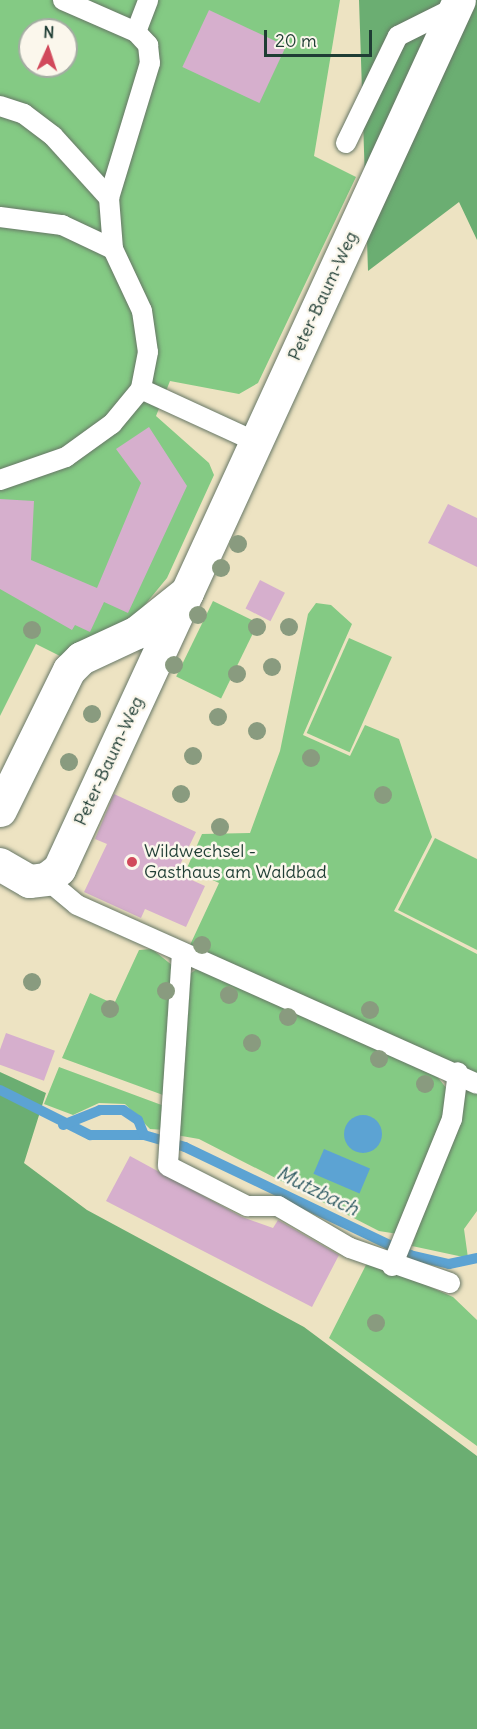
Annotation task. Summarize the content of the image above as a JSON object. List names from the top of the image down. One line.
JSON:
{"streets":{"street":["Peter-Baum-Weg"]},"water":["Mutzbach"],"places":["Wildwechsel - Gasthaus am Waldbad"],"scale_bar":"20 m","north":"top"}
